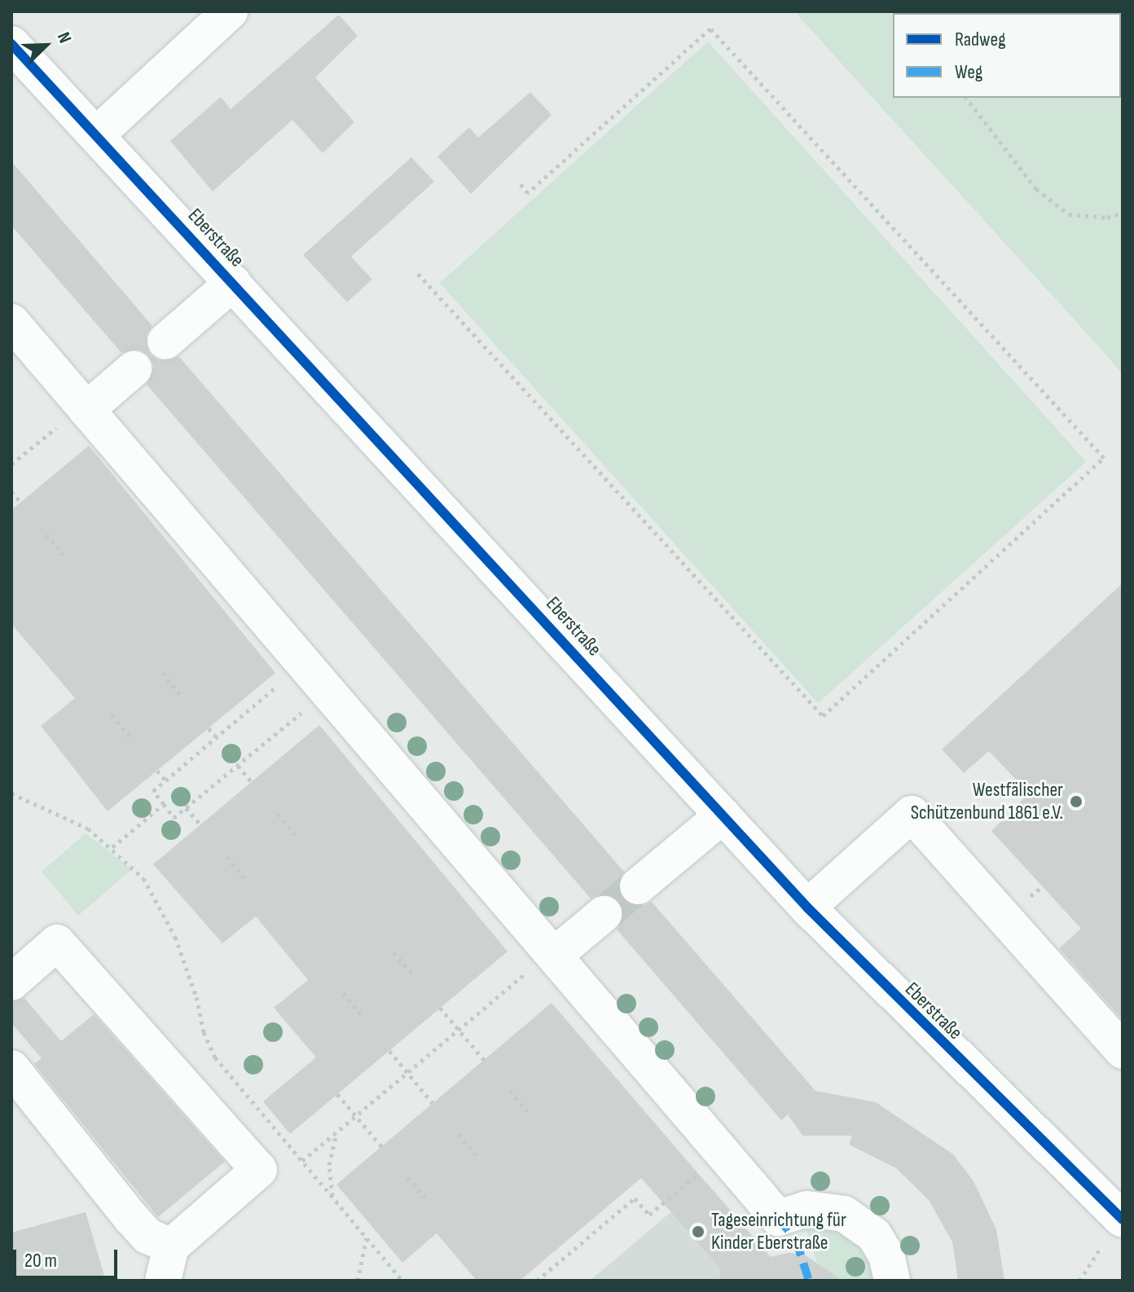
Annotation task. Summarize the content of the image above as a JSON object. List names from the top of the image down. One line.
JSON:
{"streets":{"street":["Eberstraße"]},"places":["Westfälischer Schützenbund 1861 e.V.","Tageseinrichtung für Kinder Eberstraße"],"legend":["Radweg","Weg"],"scale_bar":"20 m","north":"top right"}
